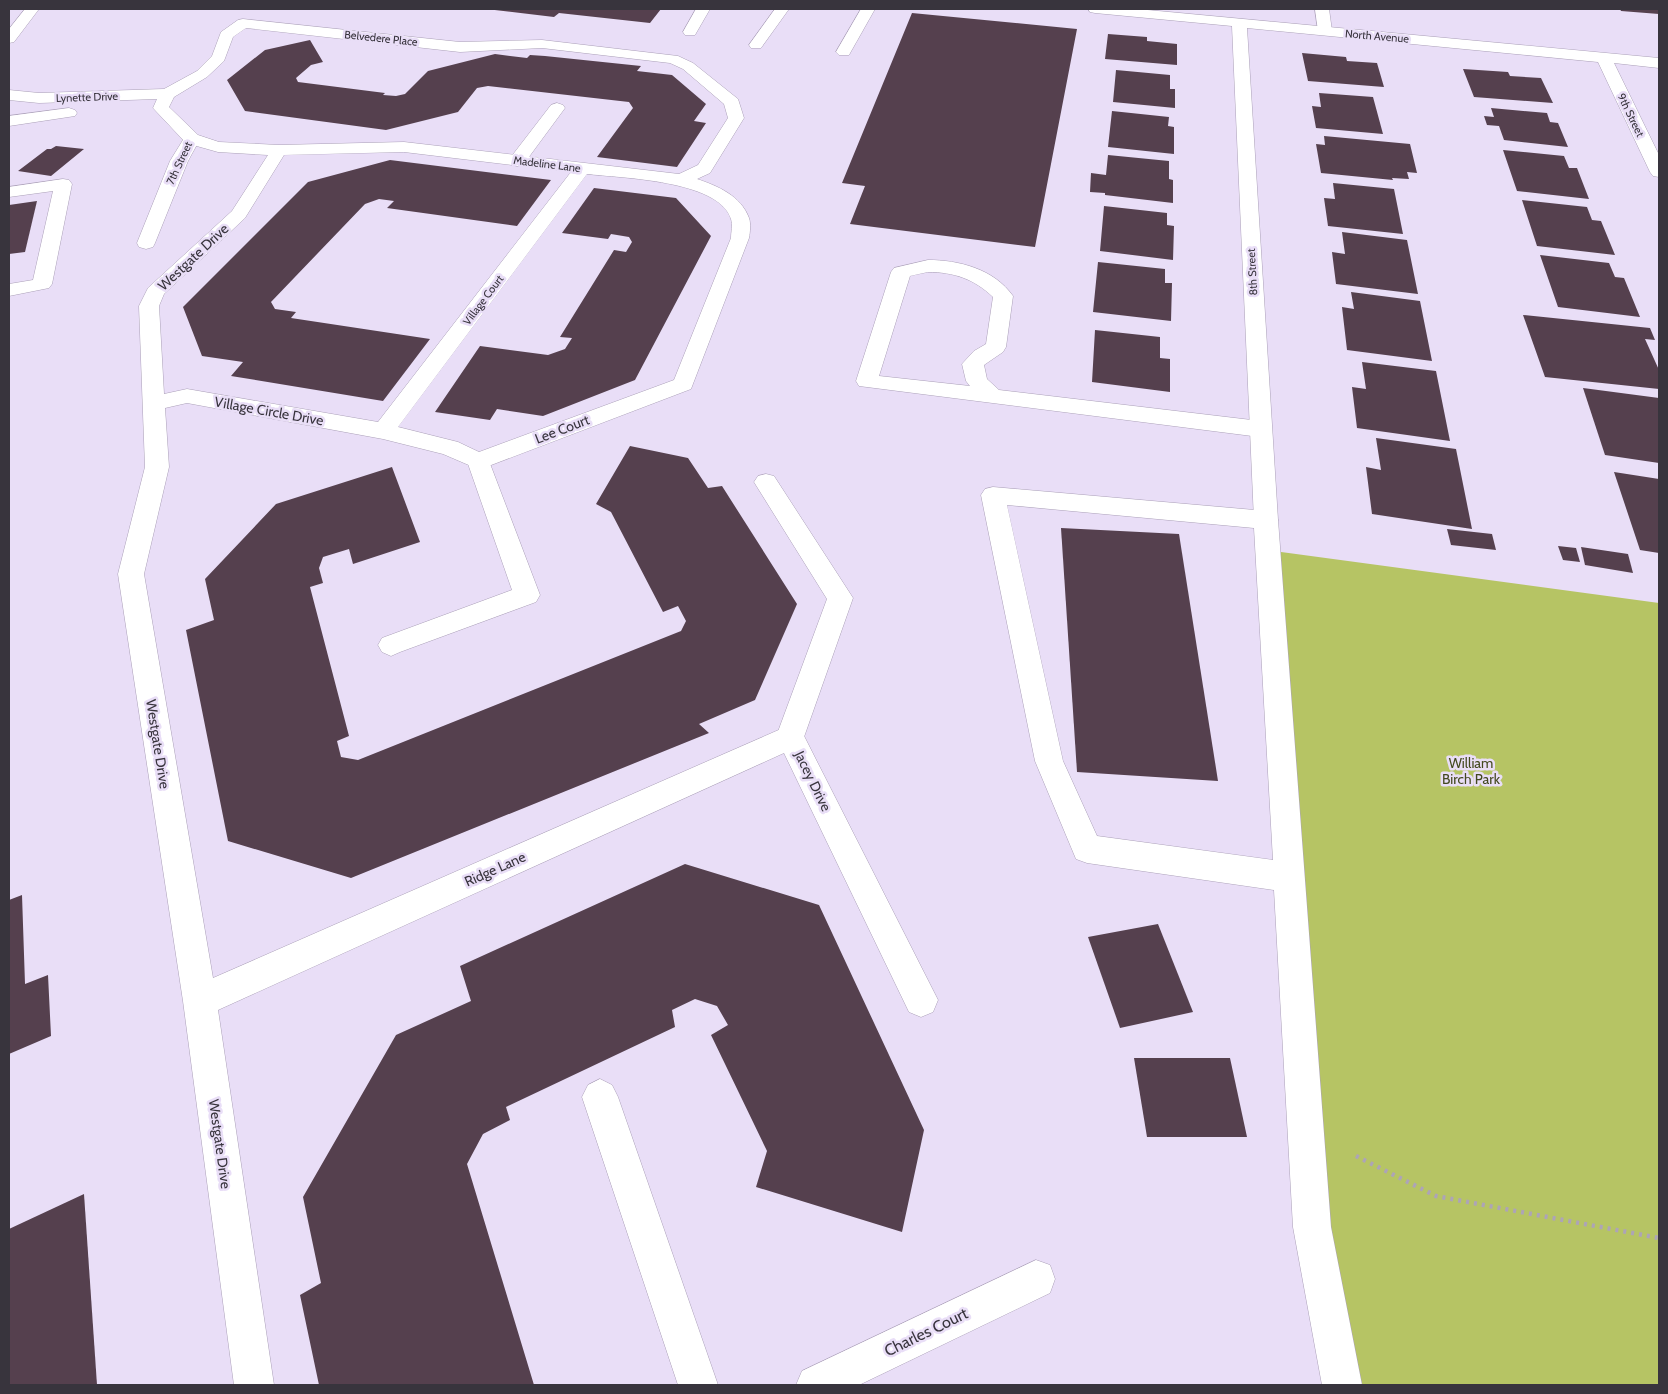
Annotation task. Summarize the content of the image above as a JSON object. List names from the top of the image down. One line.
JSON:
{"streets":{"main road":["North Avenue","Belvedere Place","Lynette Drive","9th Street","7th Street","Madeline Lane","Westgate Drive","8th Street","Village Court","Village Circle Drive","Lee Court","Jacey Drive","Ridge Lane","Charles Court"]},"crossings":[["North Avenue","9th Street"],["North Avenue","8th Street"],["Belvedere Place","Lynette Drive"],["Belvedere Place","7th Street"],["Belvedere Place","Madeline Lane"],["Belvedere Place","Lee Court"],["Lynette Drive","7th Street"],["7th Street","Madeline Lane"],["Madeline Lane","Westgate Drive"],["Madeline Lane","Village Court"],["Madeline Lane","Lee Court"],["Westgate Drive","Village Circle Drive"],["Westgate Drive","Ridge Lane"],["Village Court","Village Circle Drive"],["Jacey Drive","Ridge Lane"]],"parks":["William Birch Park"]}
